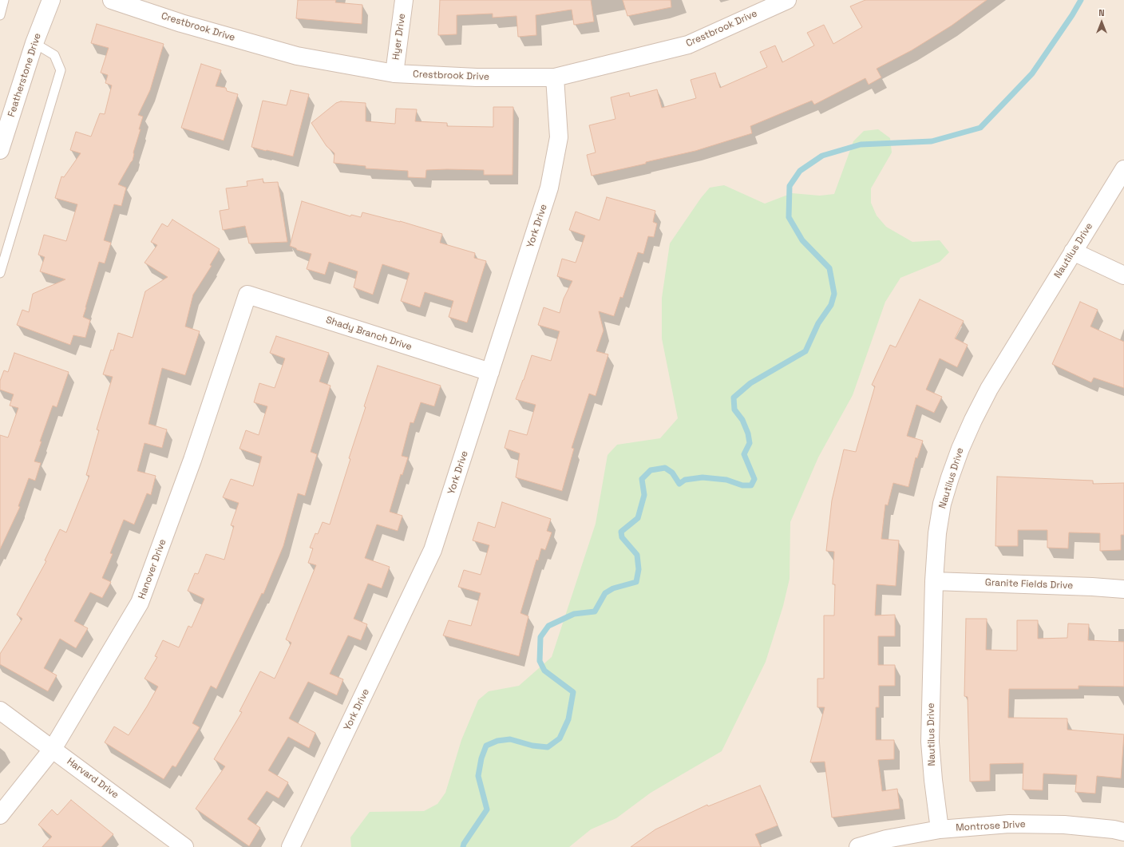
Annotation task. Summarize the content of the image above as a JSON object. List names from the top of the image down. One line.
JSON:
{"streets":{"street":["Crestbrook Drive","Hyer Drive","Featherstone Drive","York Drive","Nautilus Drive","Shady Branch Drive","Hanover Drive","Granite Fields Drive","Harvard Drive","Montrose Drive"]},"crossings":[["Crestbrook Drive","Hyer Drive"],["Crestbrook Drive","York Drive"],["York Drive","Shady Branch Drive"],["Nautilus Drive","Granite Fields Drive"],["Nautilus Drive","Montrose Drive"],["Shady Branch Drive","Hanover Drive"],["Hanover Drive","Harvard Drive"]],"north":"top"}
